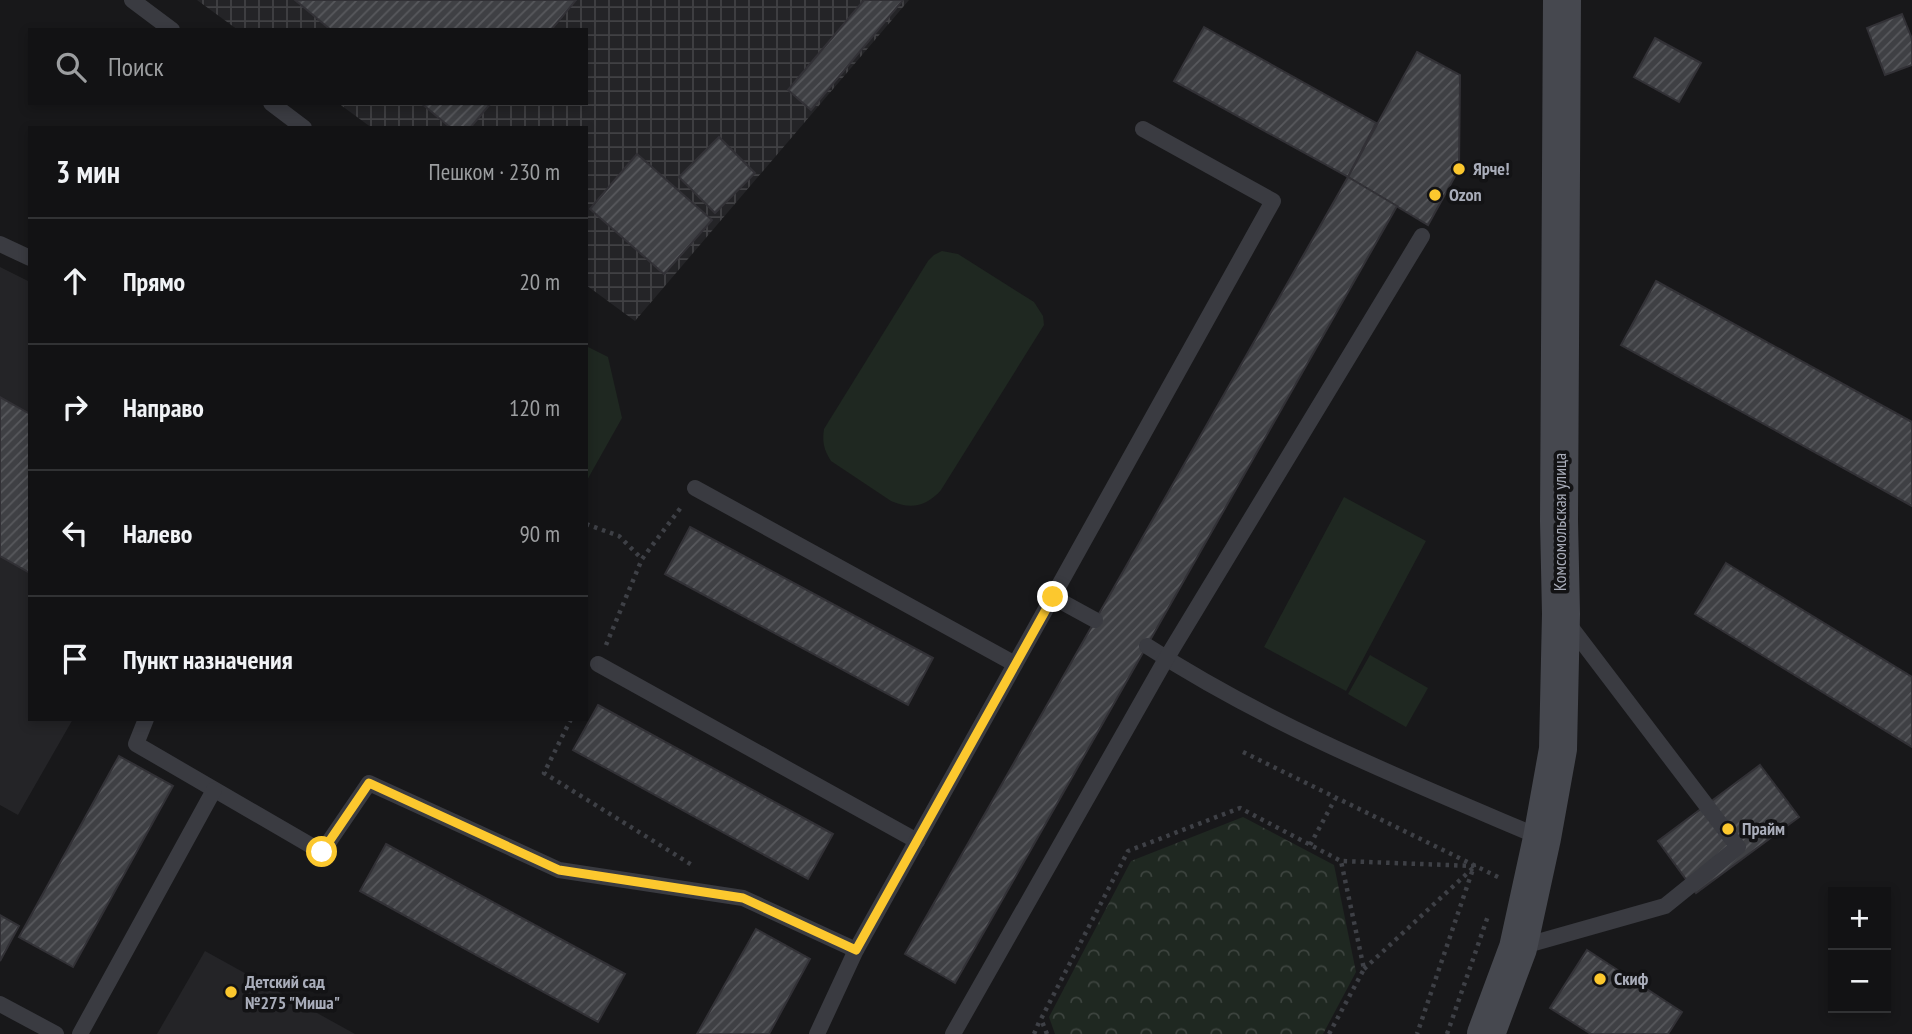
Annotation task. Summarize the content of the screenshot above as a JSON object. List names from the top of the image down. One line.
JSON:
{"streets":{"main road":["Комсомольская улица"]},"places":["Ярче!","Ozon","Прайм","Скиф","Детский сад №275 \"Миша\""],"page":{"search":"Поиск","heading":["3 мин","Пешком · 230 m"],"list":[["Прямо","20 m"],["Направо","120 m"],["Налево","90 m"],"Пункт назначения"],"map_buttons":["+","−"]}}
